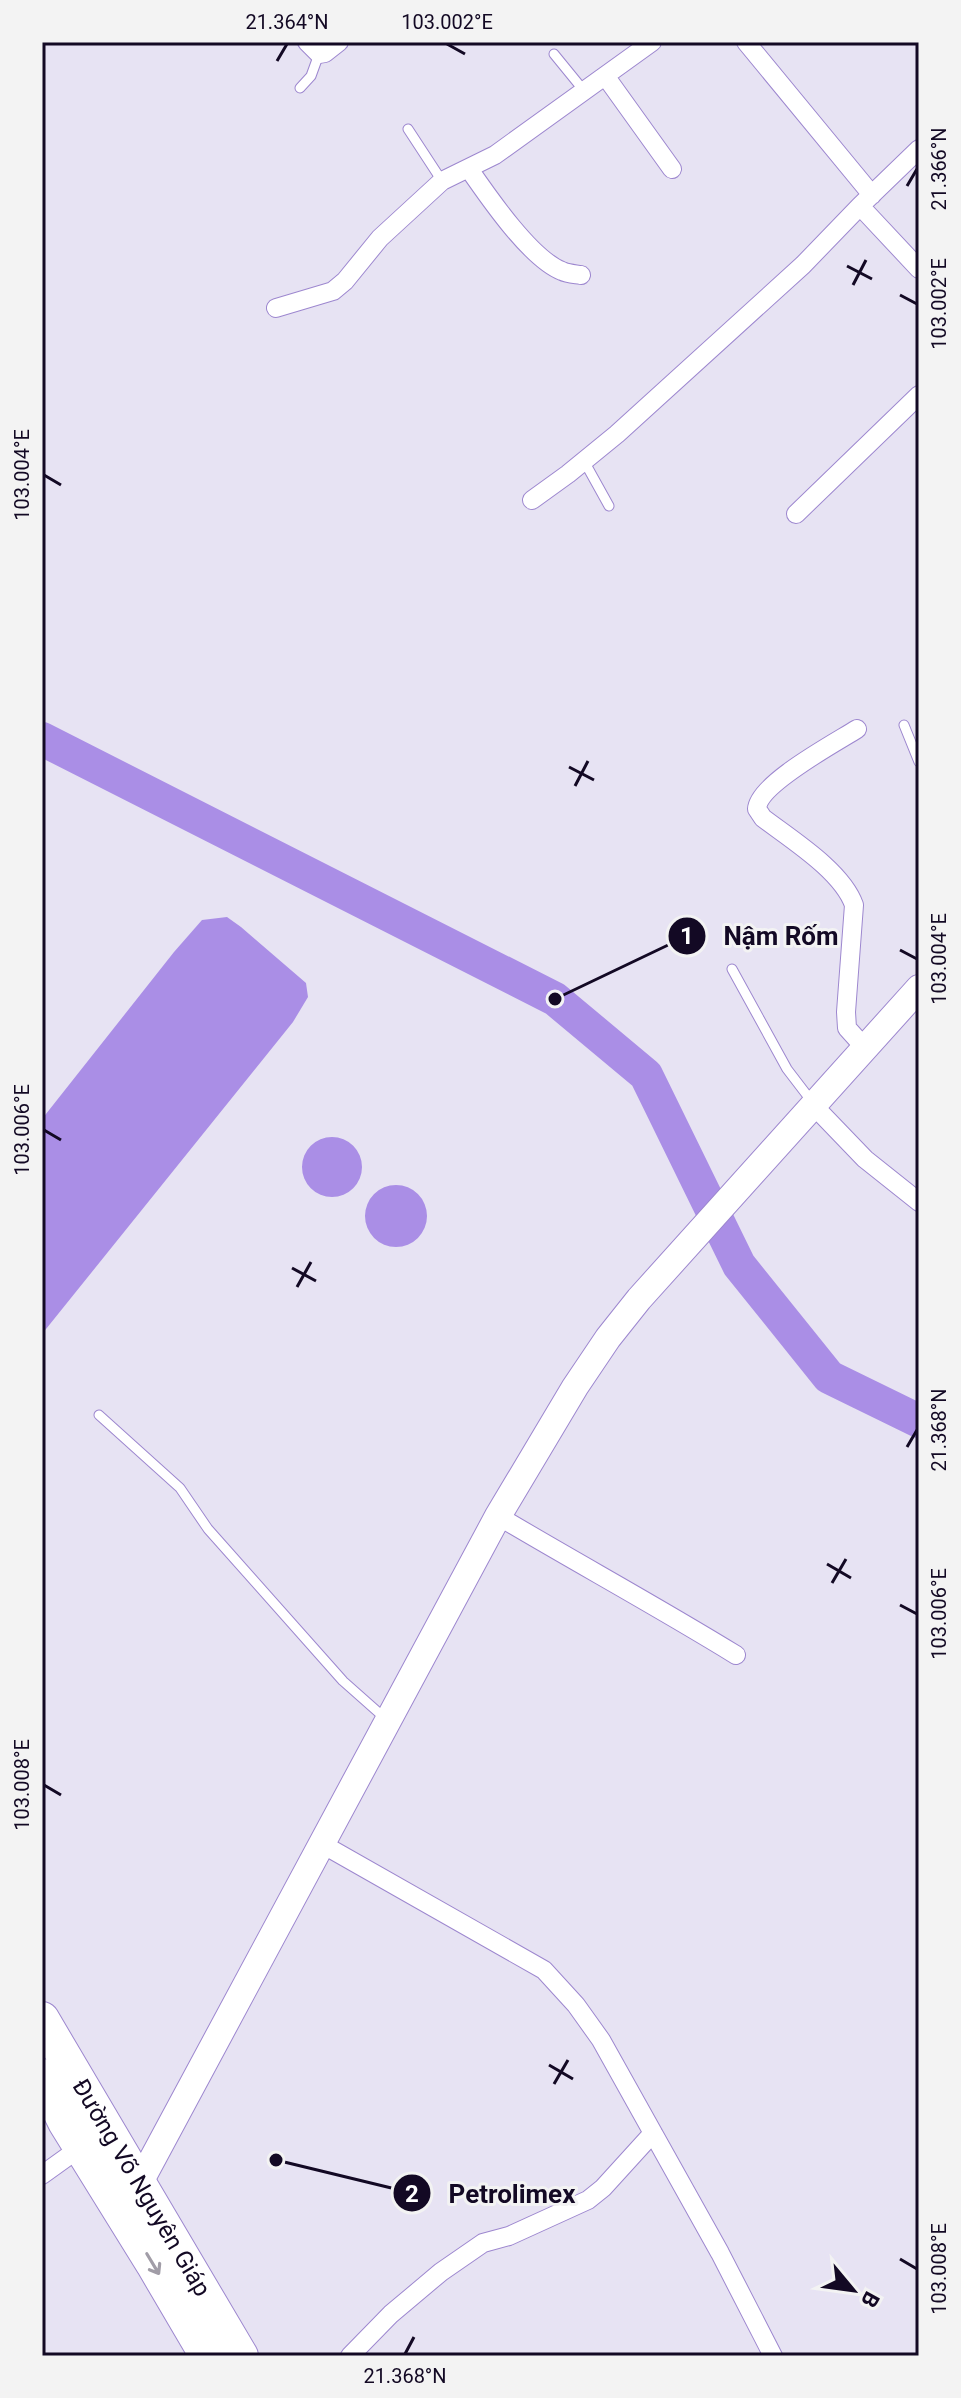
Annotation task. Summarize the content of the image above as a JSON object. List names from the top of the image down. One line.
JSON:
{"streets":{"highway":["Đường Võ Nguyên Giáp"]},"places":["Nậm Rốm","Petrolimex"],"north":"bottom right","coordinates":["21.364°N","103.002°E","21.366°N","103.004°E","103.006°E","21.368°N","103.008°E"]}
